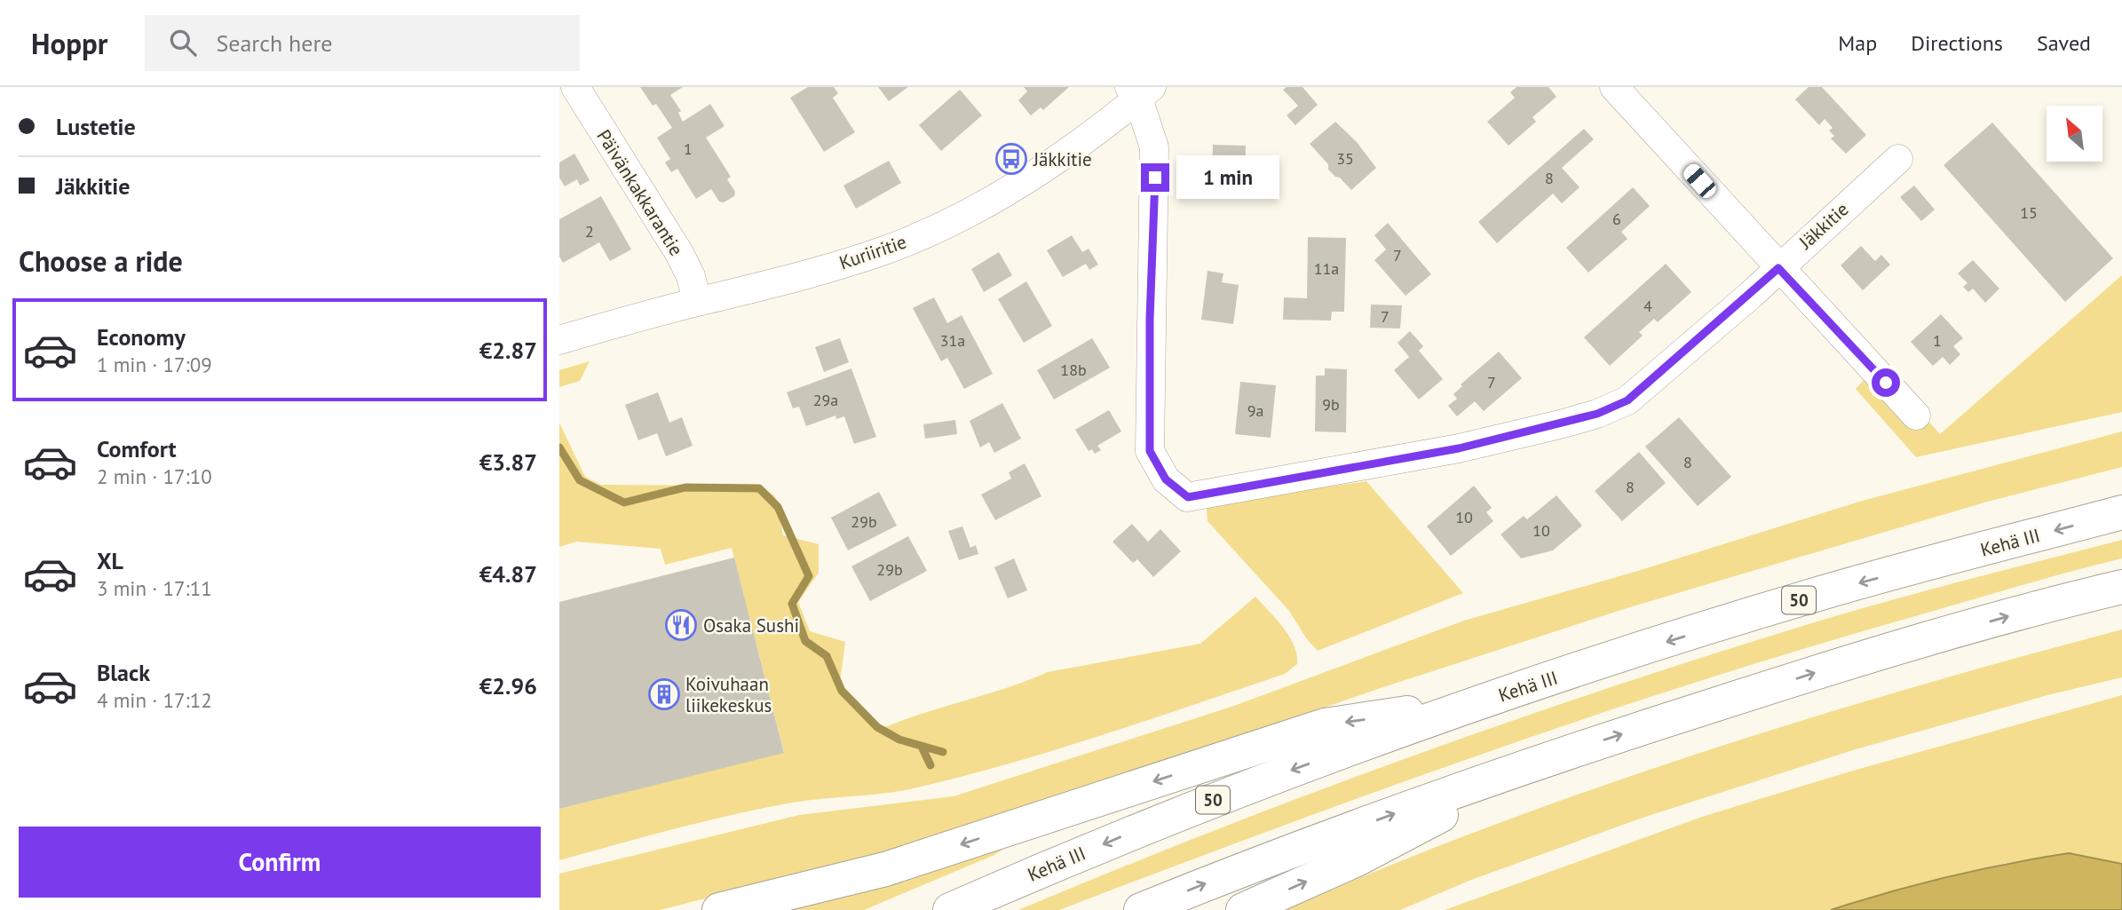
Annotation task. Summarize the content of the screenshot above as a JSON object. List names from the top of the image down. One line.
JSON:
{"streets":{"highway":["Kehä III","50"],"street":["Päivänkakkarantie","Jäkkitie","Kuriiritie"]},"crossings":[["Päivänkakkarantie","Kuriiritie"],["Jäkkitie","Kuriiritie"]],"places":{"bus stop":["Jäkkitie"],"restaurant":["Osaka Sushi"],"building":["Koivuhaan liikekeskus"]},"house_numbers":["1","35","8","15","6","2","7","11a","4","7","31a","1","18b","7","29a","9b","9a","8","8","10","29b","10","29b"],"north":"top left","page":{"header":"Hoppr","search":"Search here","nav":["Map","Directions","Saved"],"banner":["Lustetie","Jäkkitie"],"bubble":"1 min","heading":"Choose a ride","list":[{"name":"Economy","note":"1 min · 17:09","value":"€2.87"},{"name":"Comfort","note":"2 min · 17:10","value":"€3.87"},{"name":"XL","note":"3 min · 17:11","value":"€4.87"},{"name":"Black","note":"4 min · 17:12","value":"€2.96"}],"buttons":"Confirm"}}
